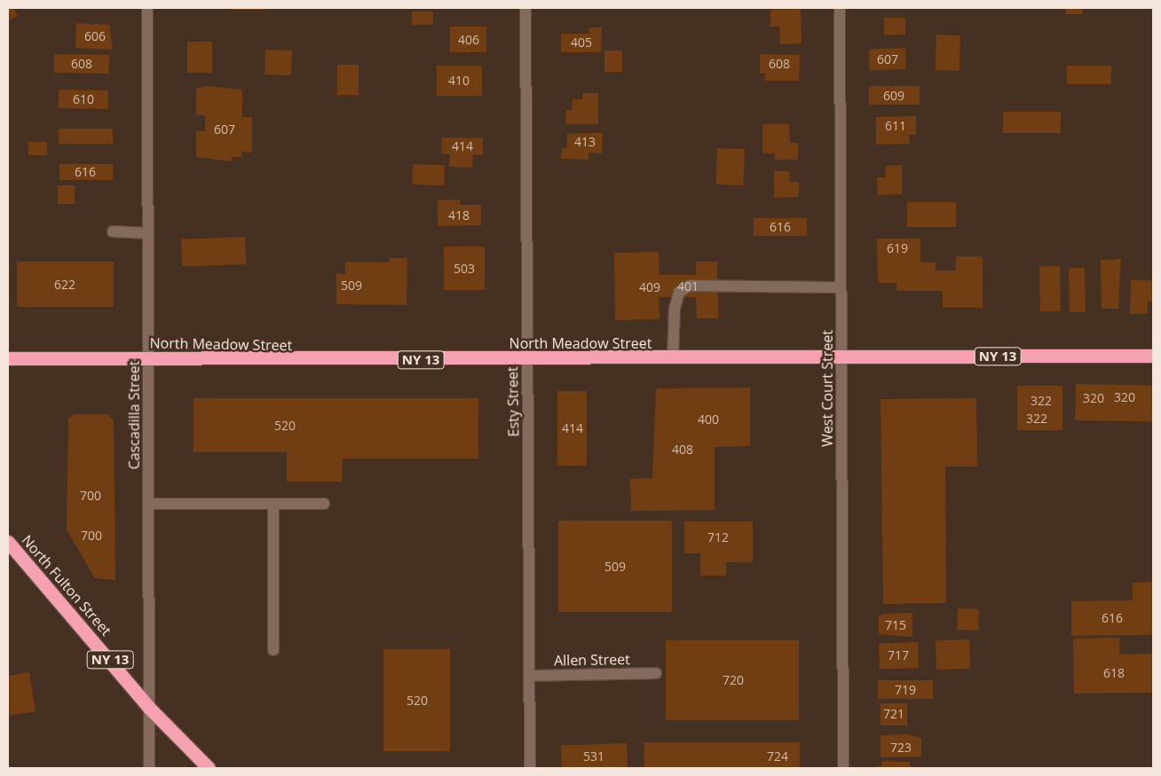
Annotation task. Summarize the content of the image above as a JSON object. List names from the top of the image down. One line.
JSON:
{"streets":{"highway":["North Meadow Street","NY 13","North Fulton Street"],"street":["West Court Street","Esty Street","Cascadilla Street","Allen Street"]},"crossings":[["North Meadow Street","West Court Street"],["North Meadow Street","Esty Street"],["North Meadow Street","Cascadilla Street"],["Esty Street","Allen Street"],["Cascadilla Street","North Fulton Street"]],"house_numbers":["606","406","405","607","608","608","410","609","610","611","607","413","414","616","418","616","619","503","622","509","401","409","320","320","322","322","400","520","414","408","700","700","712","509","616","715","717","618","720","719","520","721","723","531","724"]}
